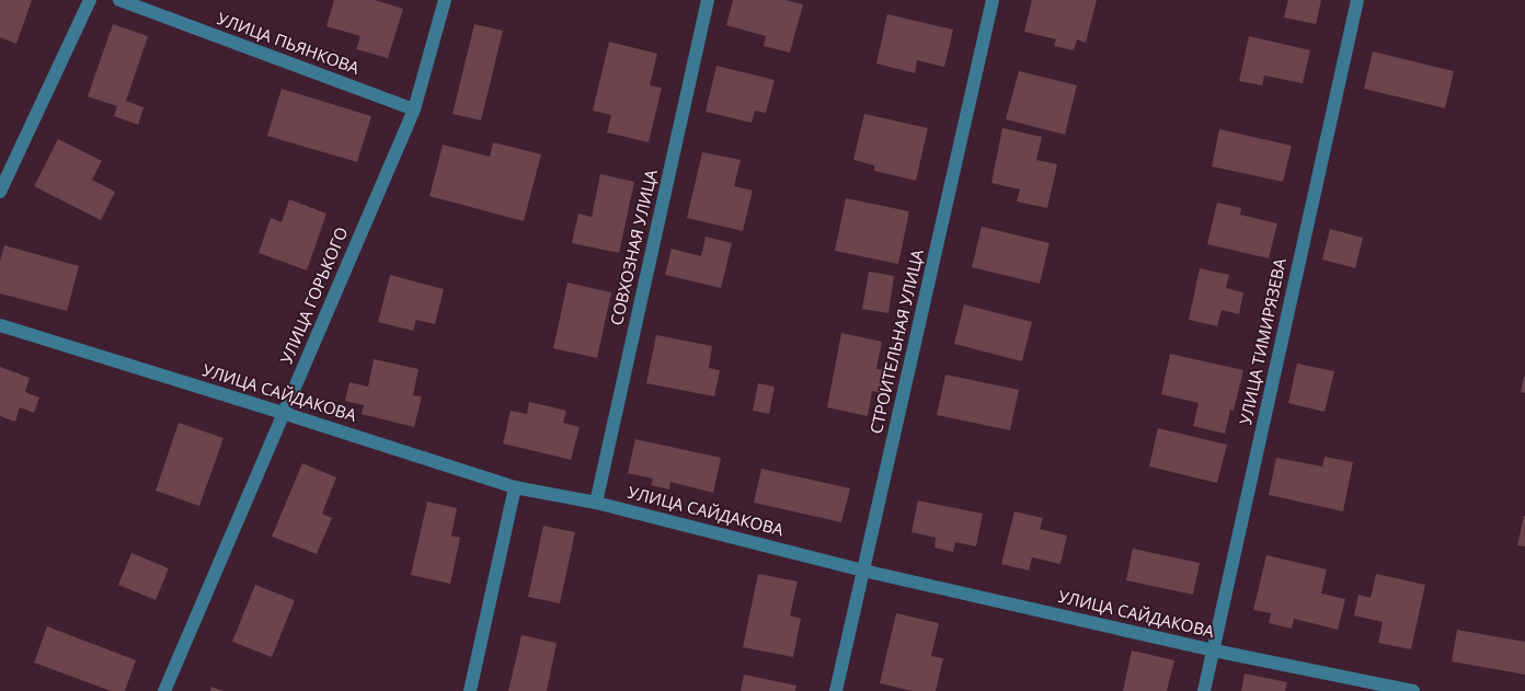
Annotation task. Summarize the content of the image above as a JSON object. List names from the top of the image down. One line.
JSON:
{"streets":{"street":["УЛИЦА ПЬЯНКОВА","СОВХОЗНАЯ УЛИЦА","УЛИЦА ГОРЬКОГО","СТРОИТЕЛЬНАЯ УЛИЦА","УЛИЦА ТИМИРЯЗЕВА","УЛИЦА САЙДАКОВА"]},"crossings":[["УЛИЦА ПЬЯНКОВА","УЛИЦА ГОРЬКОГО"],["СОВХОЗНАЯ УЛИЦА","УЛИЦА САЙДАКОВА"],["УЛИЦА ГОРЬКОГО","УЛИЦА САЙДАКОВА"],["СТРОИТЕЛЬНАЯ УЛИЦА","УЛИЦА САЙДАКОВА"],["УЛИЦА ТИМИРЯЗЕВА","УЛИЦА САЙДАКОВА"]]}
